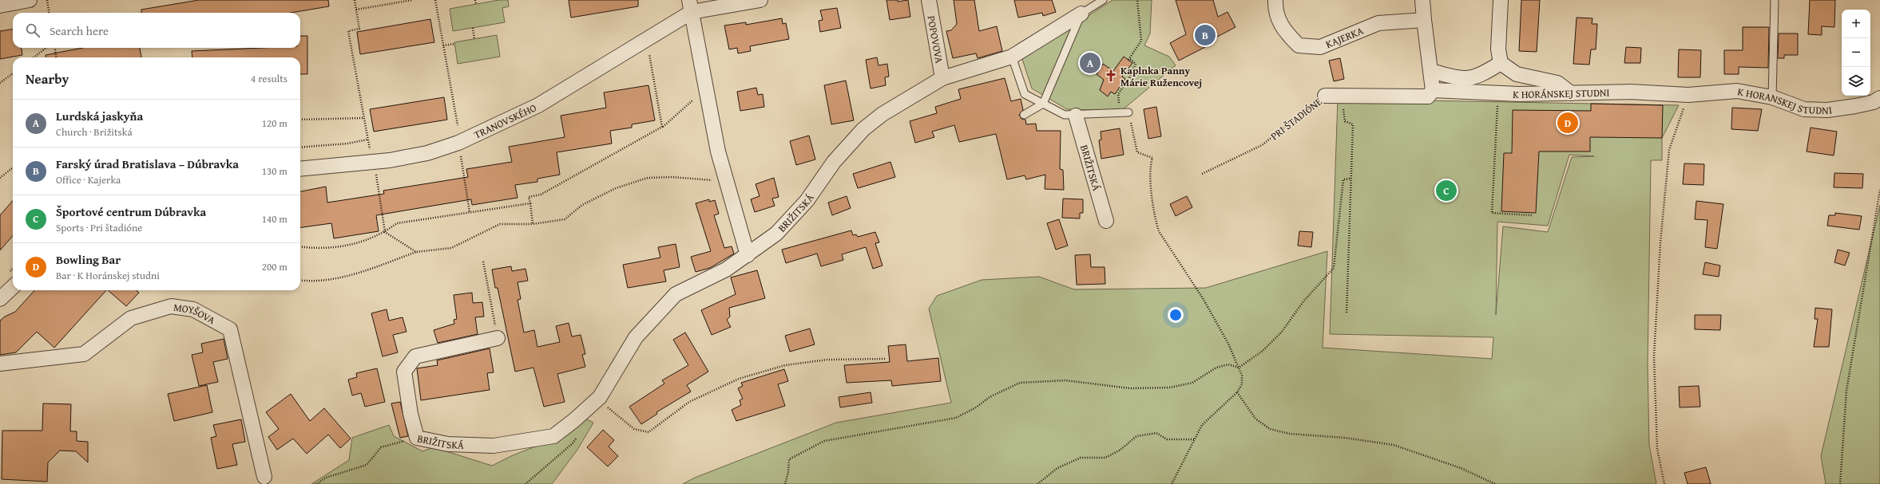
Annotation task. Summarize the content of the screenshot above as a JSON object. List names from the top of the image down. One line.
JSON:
{"streets":{"street":["KAJERKA","POPOVOVA","K HORÁNSKEJ STUDNI","K HORANSKEJ STUDNI","PRI ŠTADIÓNE","TRANOVSKÉHO","BRIŽITSKÁ","MOYŠOVA"]},"crossings":[["POPOVOVA","BRIŽITSKÁ"],["K HORÁNSKEJ STUDNI","K HORANSKEJ STUDNI"],["K HORÁNSKEJ STUDNI","PRI ŠTADIÓNE"]],"places":{"church":["Kaplnka Panny Márie Ružencovej"]},"page":{"map_buttons":["+","−"],"search":"Search here","pins":["B","A","D","C"],"heading":["Nearby","4 results"],"list":[{"mark":"A","name":"Lurdská jaskyňa","note":"Church · Brižitská","value":"120 m"},{"mark":"B","name":"Farský úrad Bratislava – Dúbravka","note":"Office · Kajerka","value":"130 m"},{"mark":"C","name":"Športové centrum Dúbravka","note":"Sports · Pri štadióne","value":"140 m"},{"mark":"D","name":"Bowling Bar","note":"Bar · K Horánskej studni","value":"200 m"}]}}
